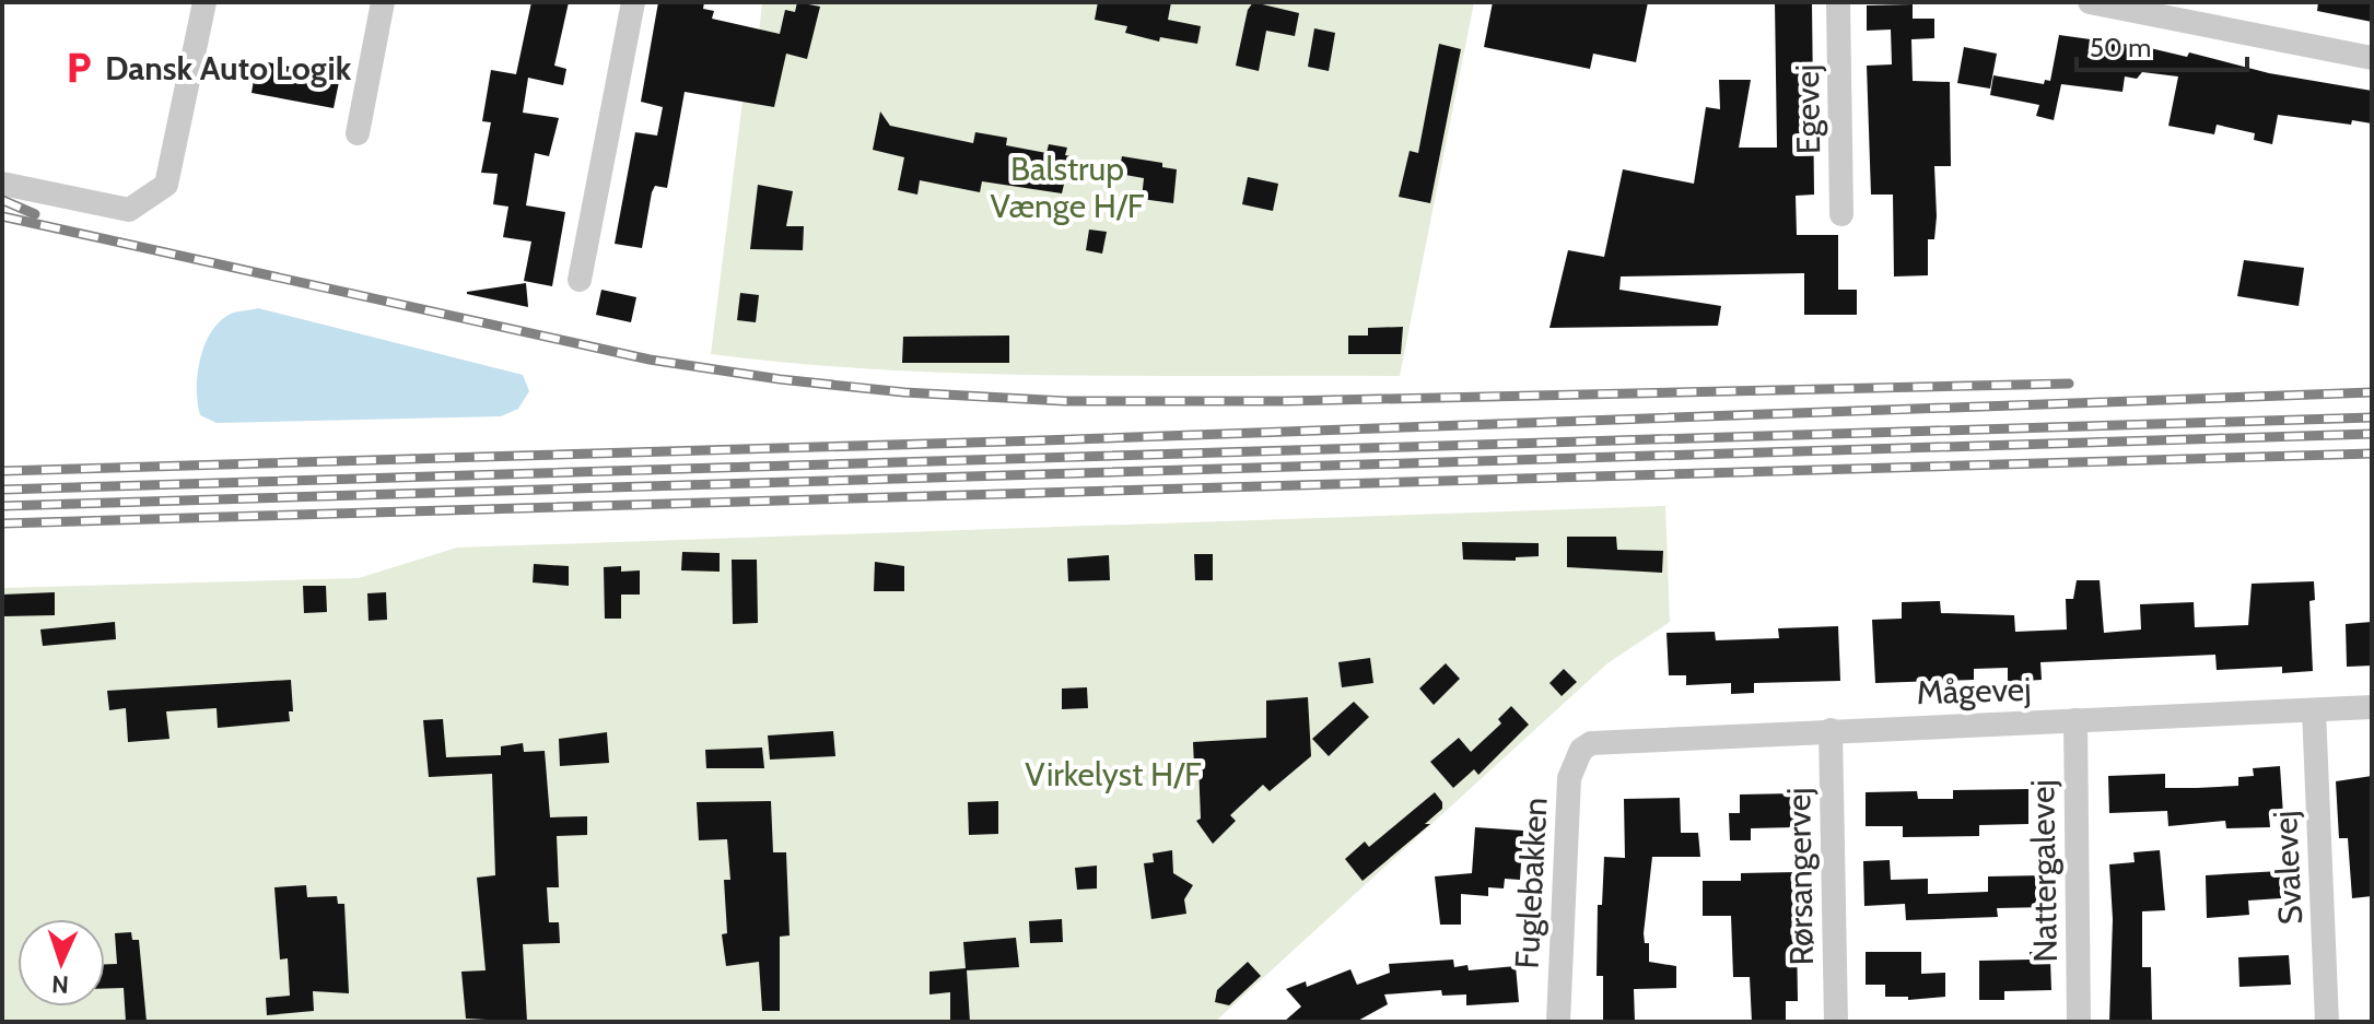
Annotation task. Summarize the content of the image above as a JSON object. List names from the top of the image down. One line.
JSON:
{"streets":{"street":["Egevej","Mågevej","Svalevej","Nattergalevej","Rørsangervej","Fuglebakken"]},"crossings":[["Mågevej","Svalevej"],["Mågevej","Nattergalevej"],["Mågevej","Rørsangervej"],["Mågevej","Fuglebakken"]],"parks":["Balstrup Vænge H/F","Virkelyst H/F"],"places":{"parking":["Dansk Auto Logik"]},"scale_bar":"50 m","north":"bottom"}
